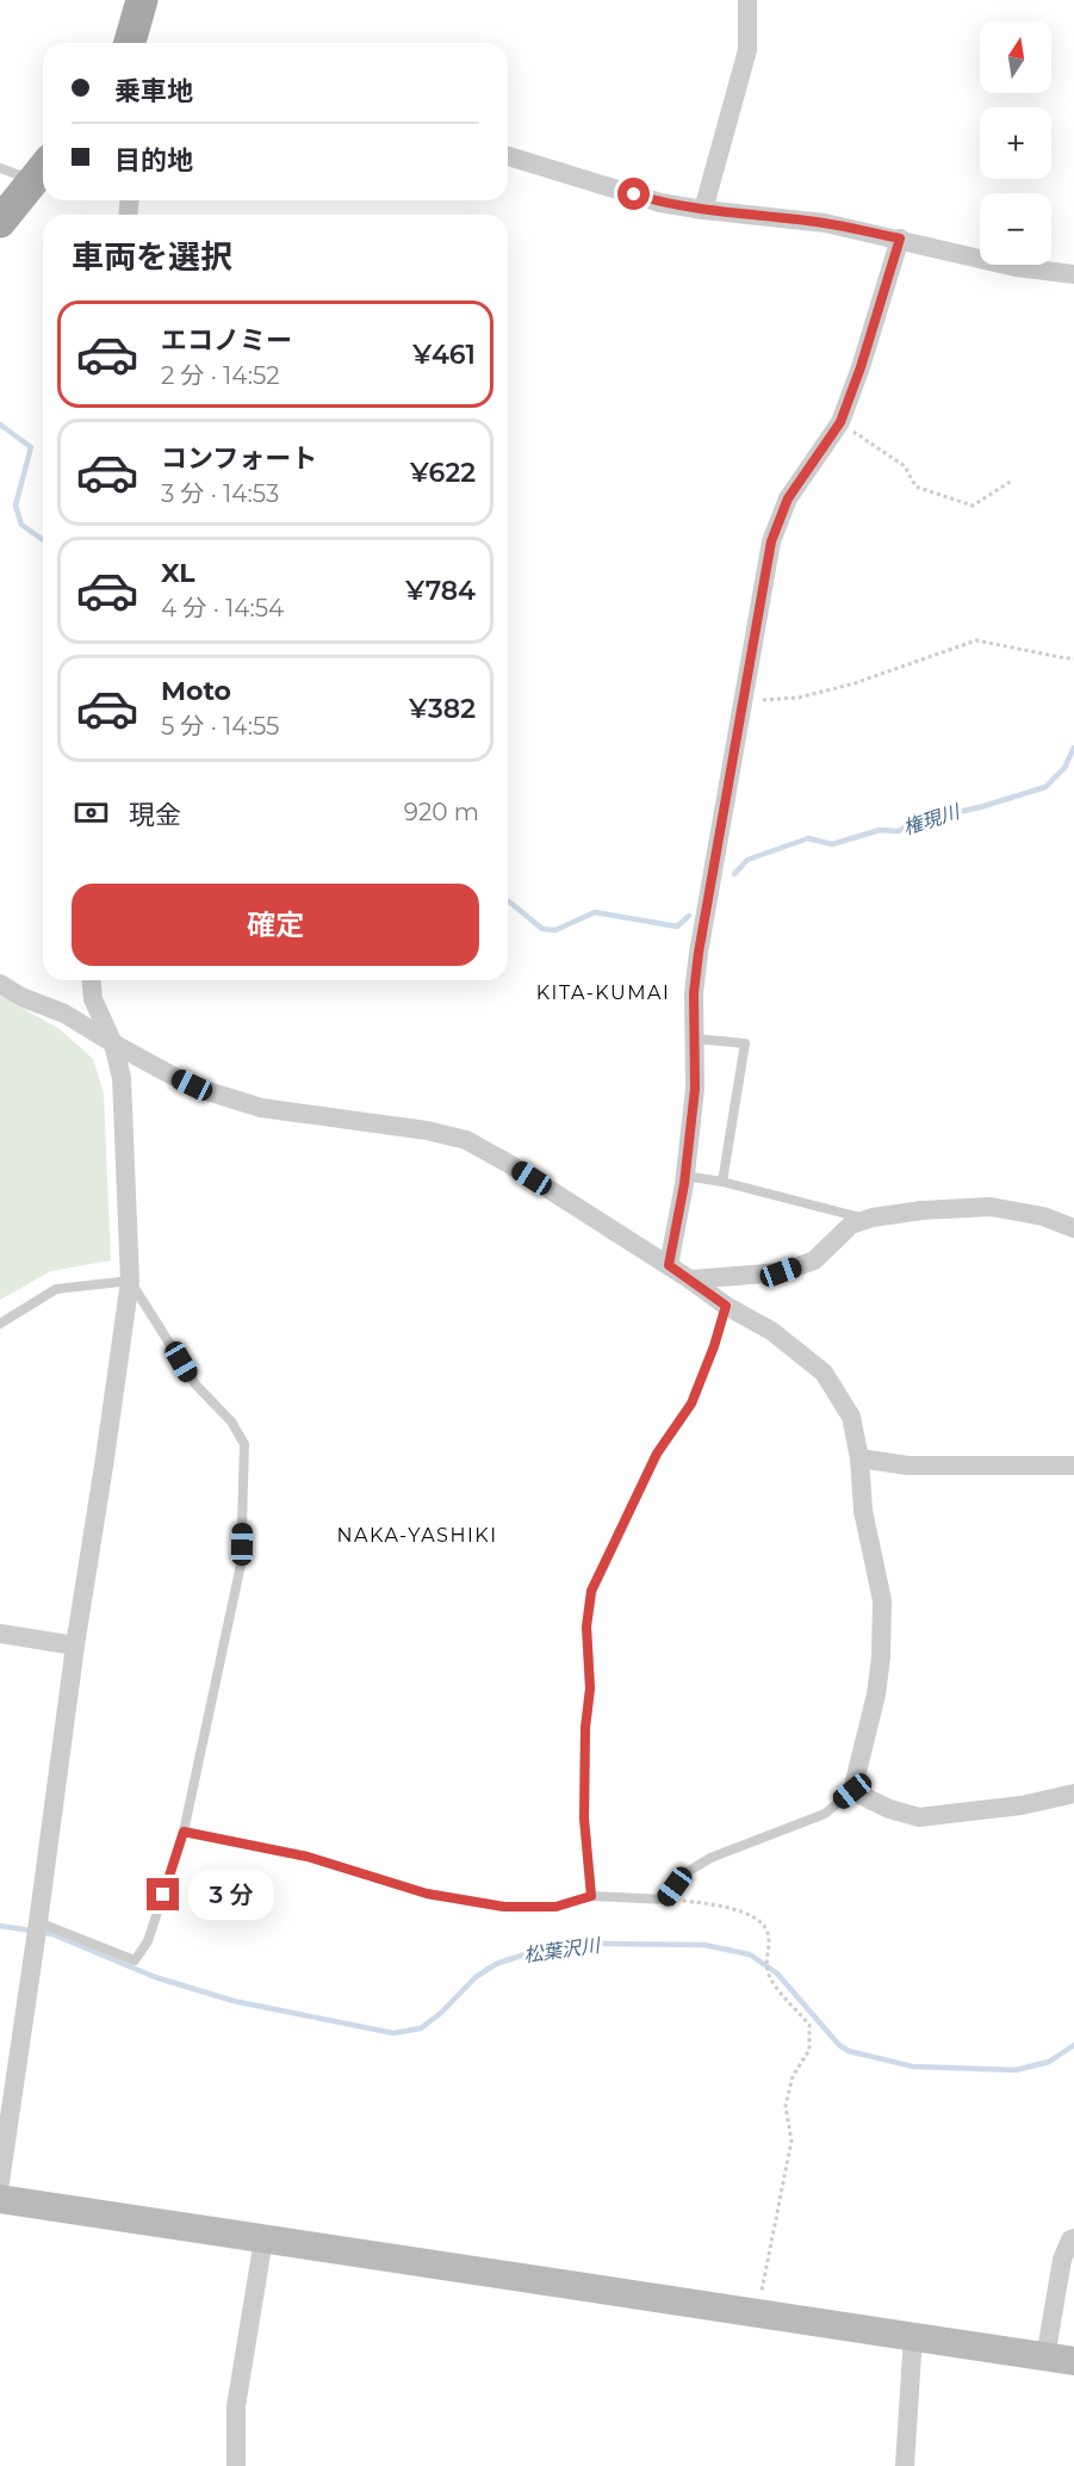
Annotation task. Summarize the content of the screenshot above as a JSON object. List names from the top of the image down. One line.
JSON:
{"districts":["KITA-KUMAI","NAKA-YASHIKI"],"water":["権現川","松葉沢川"],"north":"top","page":{"map_buttons":["+","−"],"banner":["乗車地","目的地"],"heading":"車両を選択","list":[{"name":"エコノミー","note":"2 分 · 14:52","value":"¥461"},{"name":"コンフォート","note":"3 分 · 14:53","value":"¥622"},{"name":"XL","note":"4 分 · 14:54","value":"¥784"},{"name":"Moto","note":"5 分 · 14:55","value":"¥382"}],"pay":["現金","920 m"],"buttons":"確定","bubble":"3 分"}}
